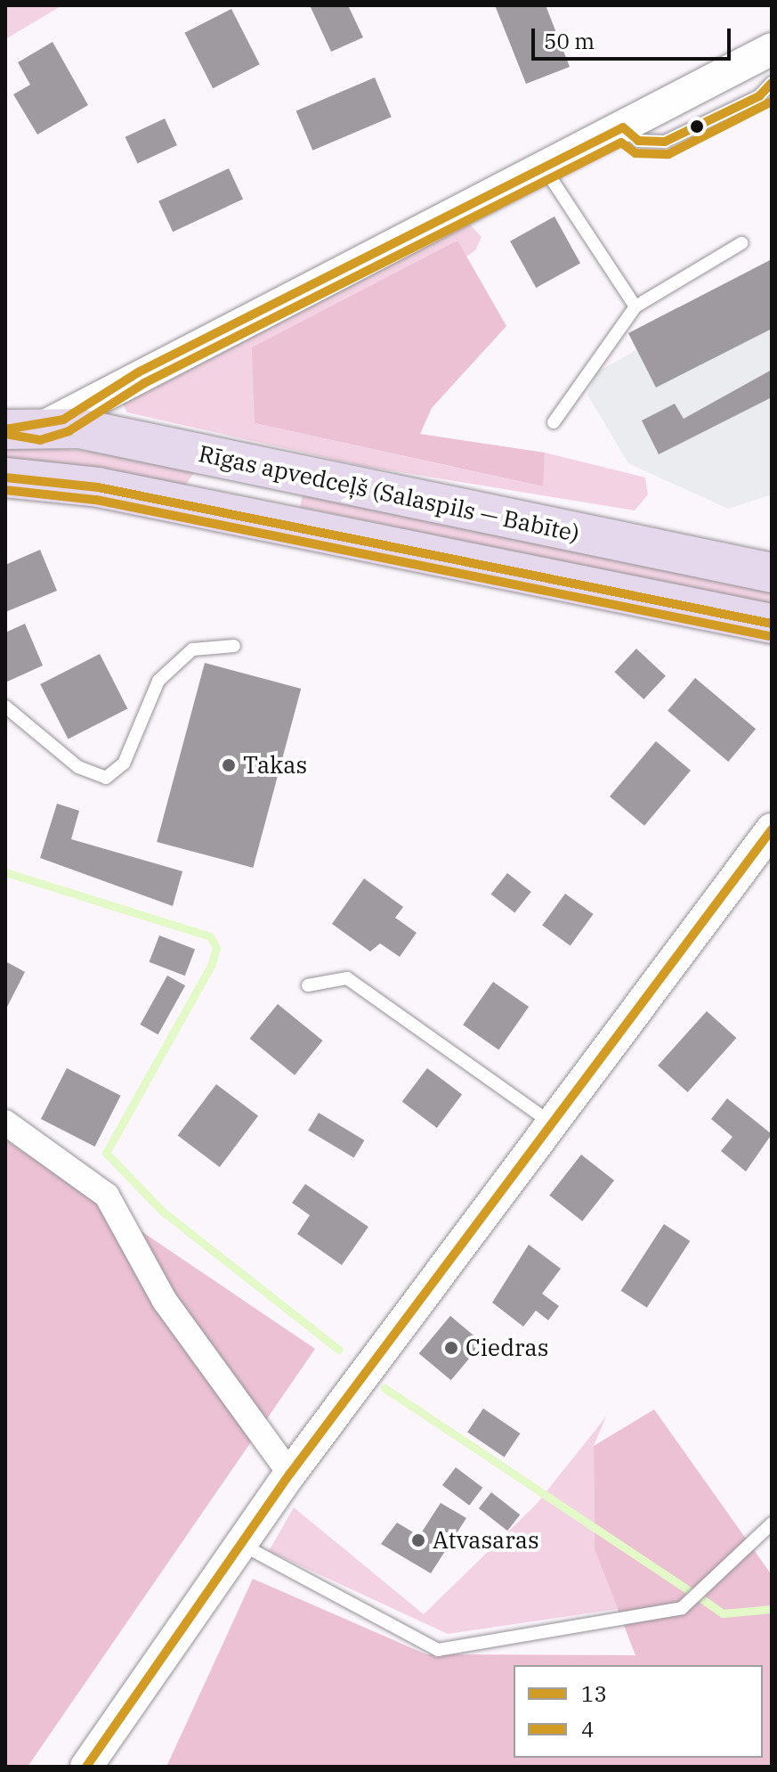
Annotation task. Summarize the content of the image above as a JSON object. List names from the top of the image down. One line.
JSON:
{"streets":{"highway":["Rīgas apvedceļš (Salaspils — Babīte)"]},"places":["Takas","Ciedras","Atvasaras"],"lines":["transit line 13","transit line 4"],"legend":["13","4"],"scale_bar":"50 m"}
